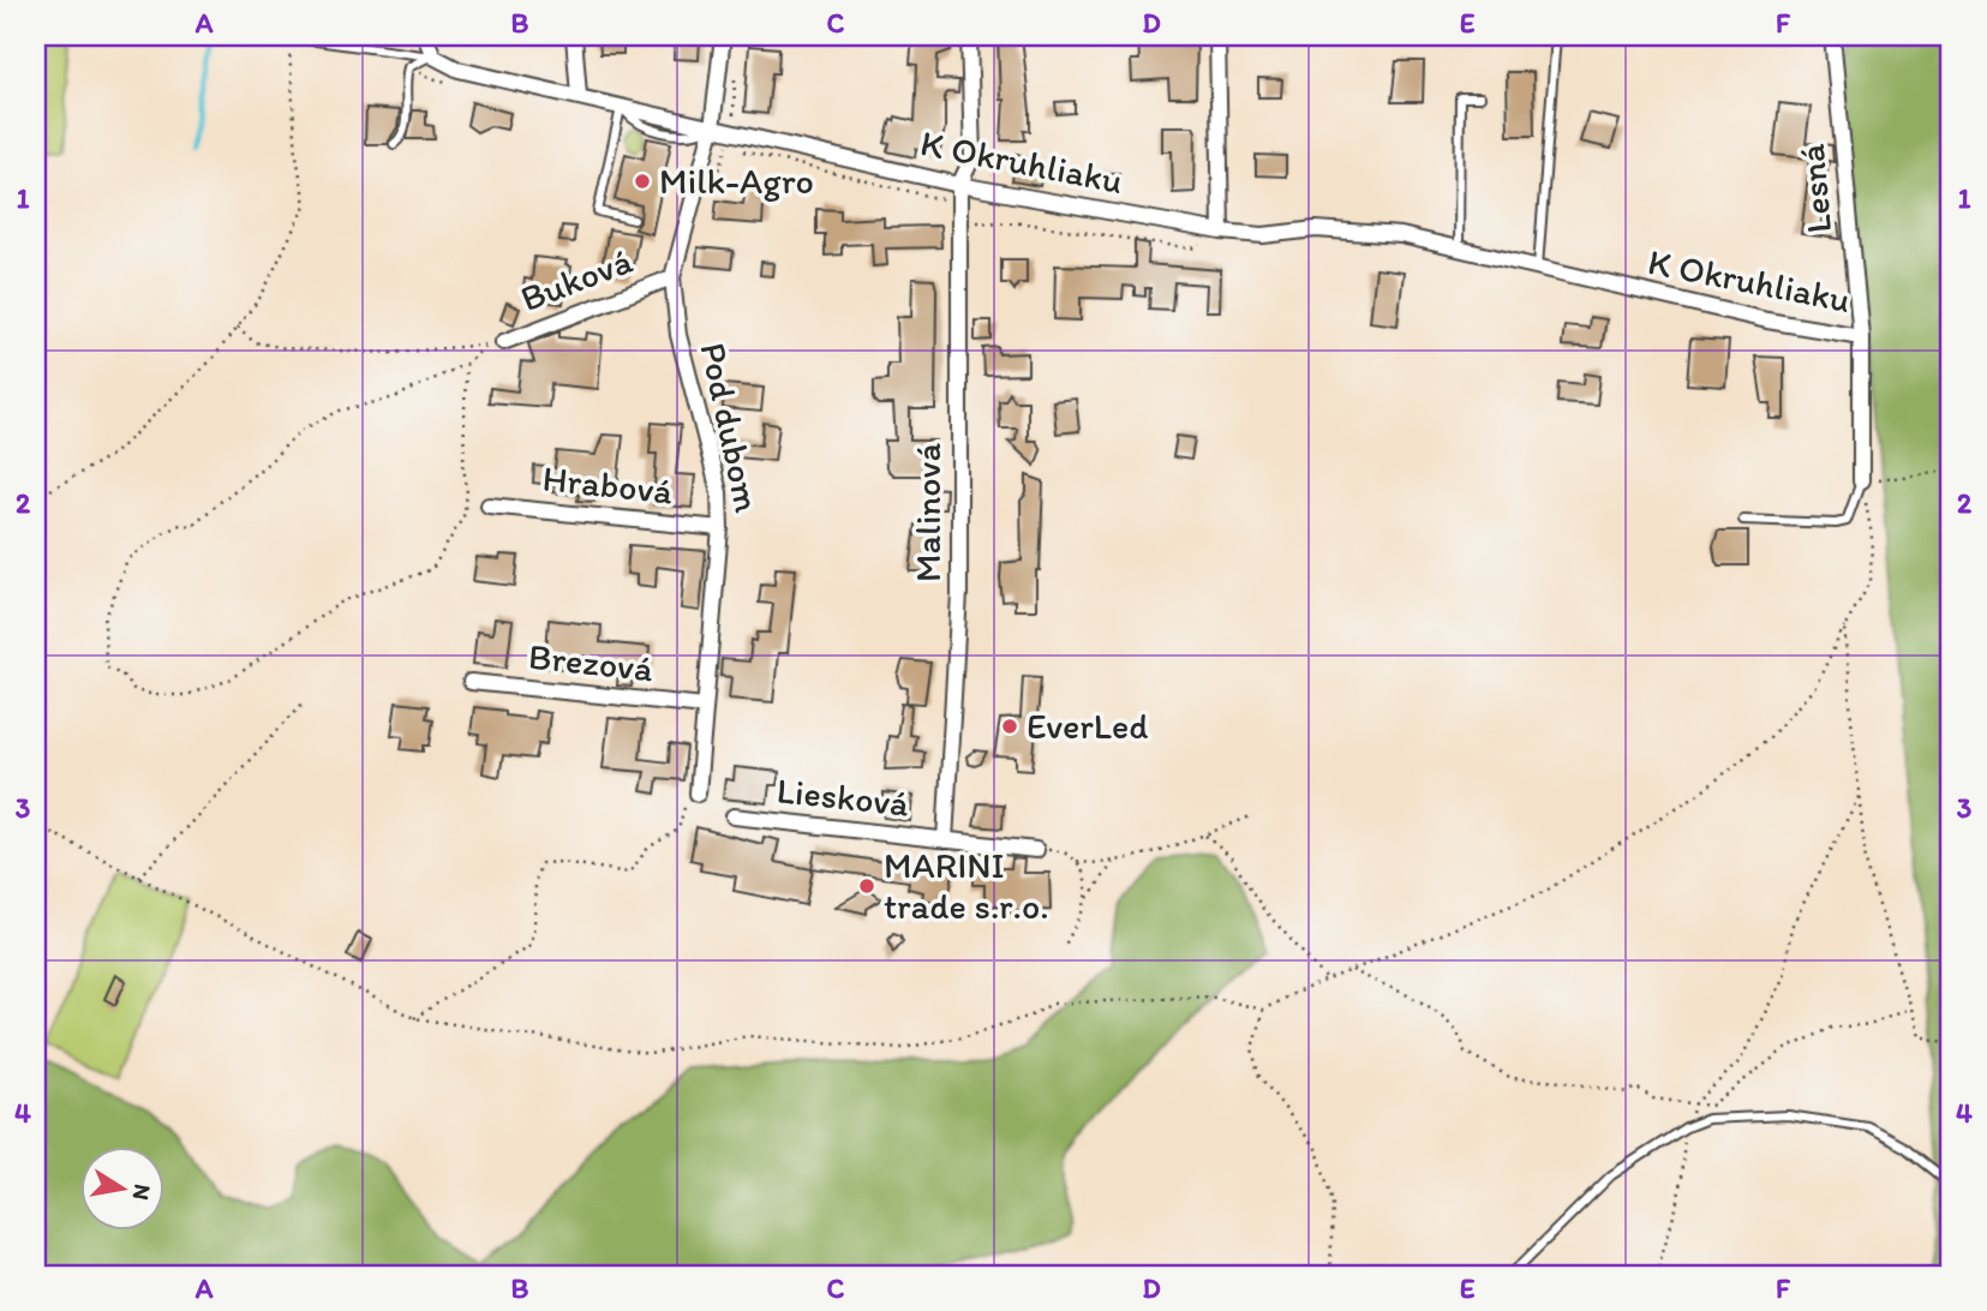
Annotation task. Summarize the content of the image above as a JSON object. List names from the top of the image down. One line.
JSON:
{"streets":{"street":["K Okruhliaku","Lesná","Buková","Pod dubom","Hrabová","Malinová","Brezová","Liesková"]},"crossings":[["K Okruhliaku","Lesná"],["K Okruhliaku","Pod dubom"],["K Okruhliaku","Malinová"],["Buková","Pod dubom"],["Pod dubom","Hrabová"],["Pod dubom","Brezová"],["Malinová","Liesková"]],"places":["Milk-Agro","EverLed","MARINI trade s.r.o."],"north":"right","grid":{"columns":["A","B","C","D","E","F"],"rows":["1","2","3","4"]}}
